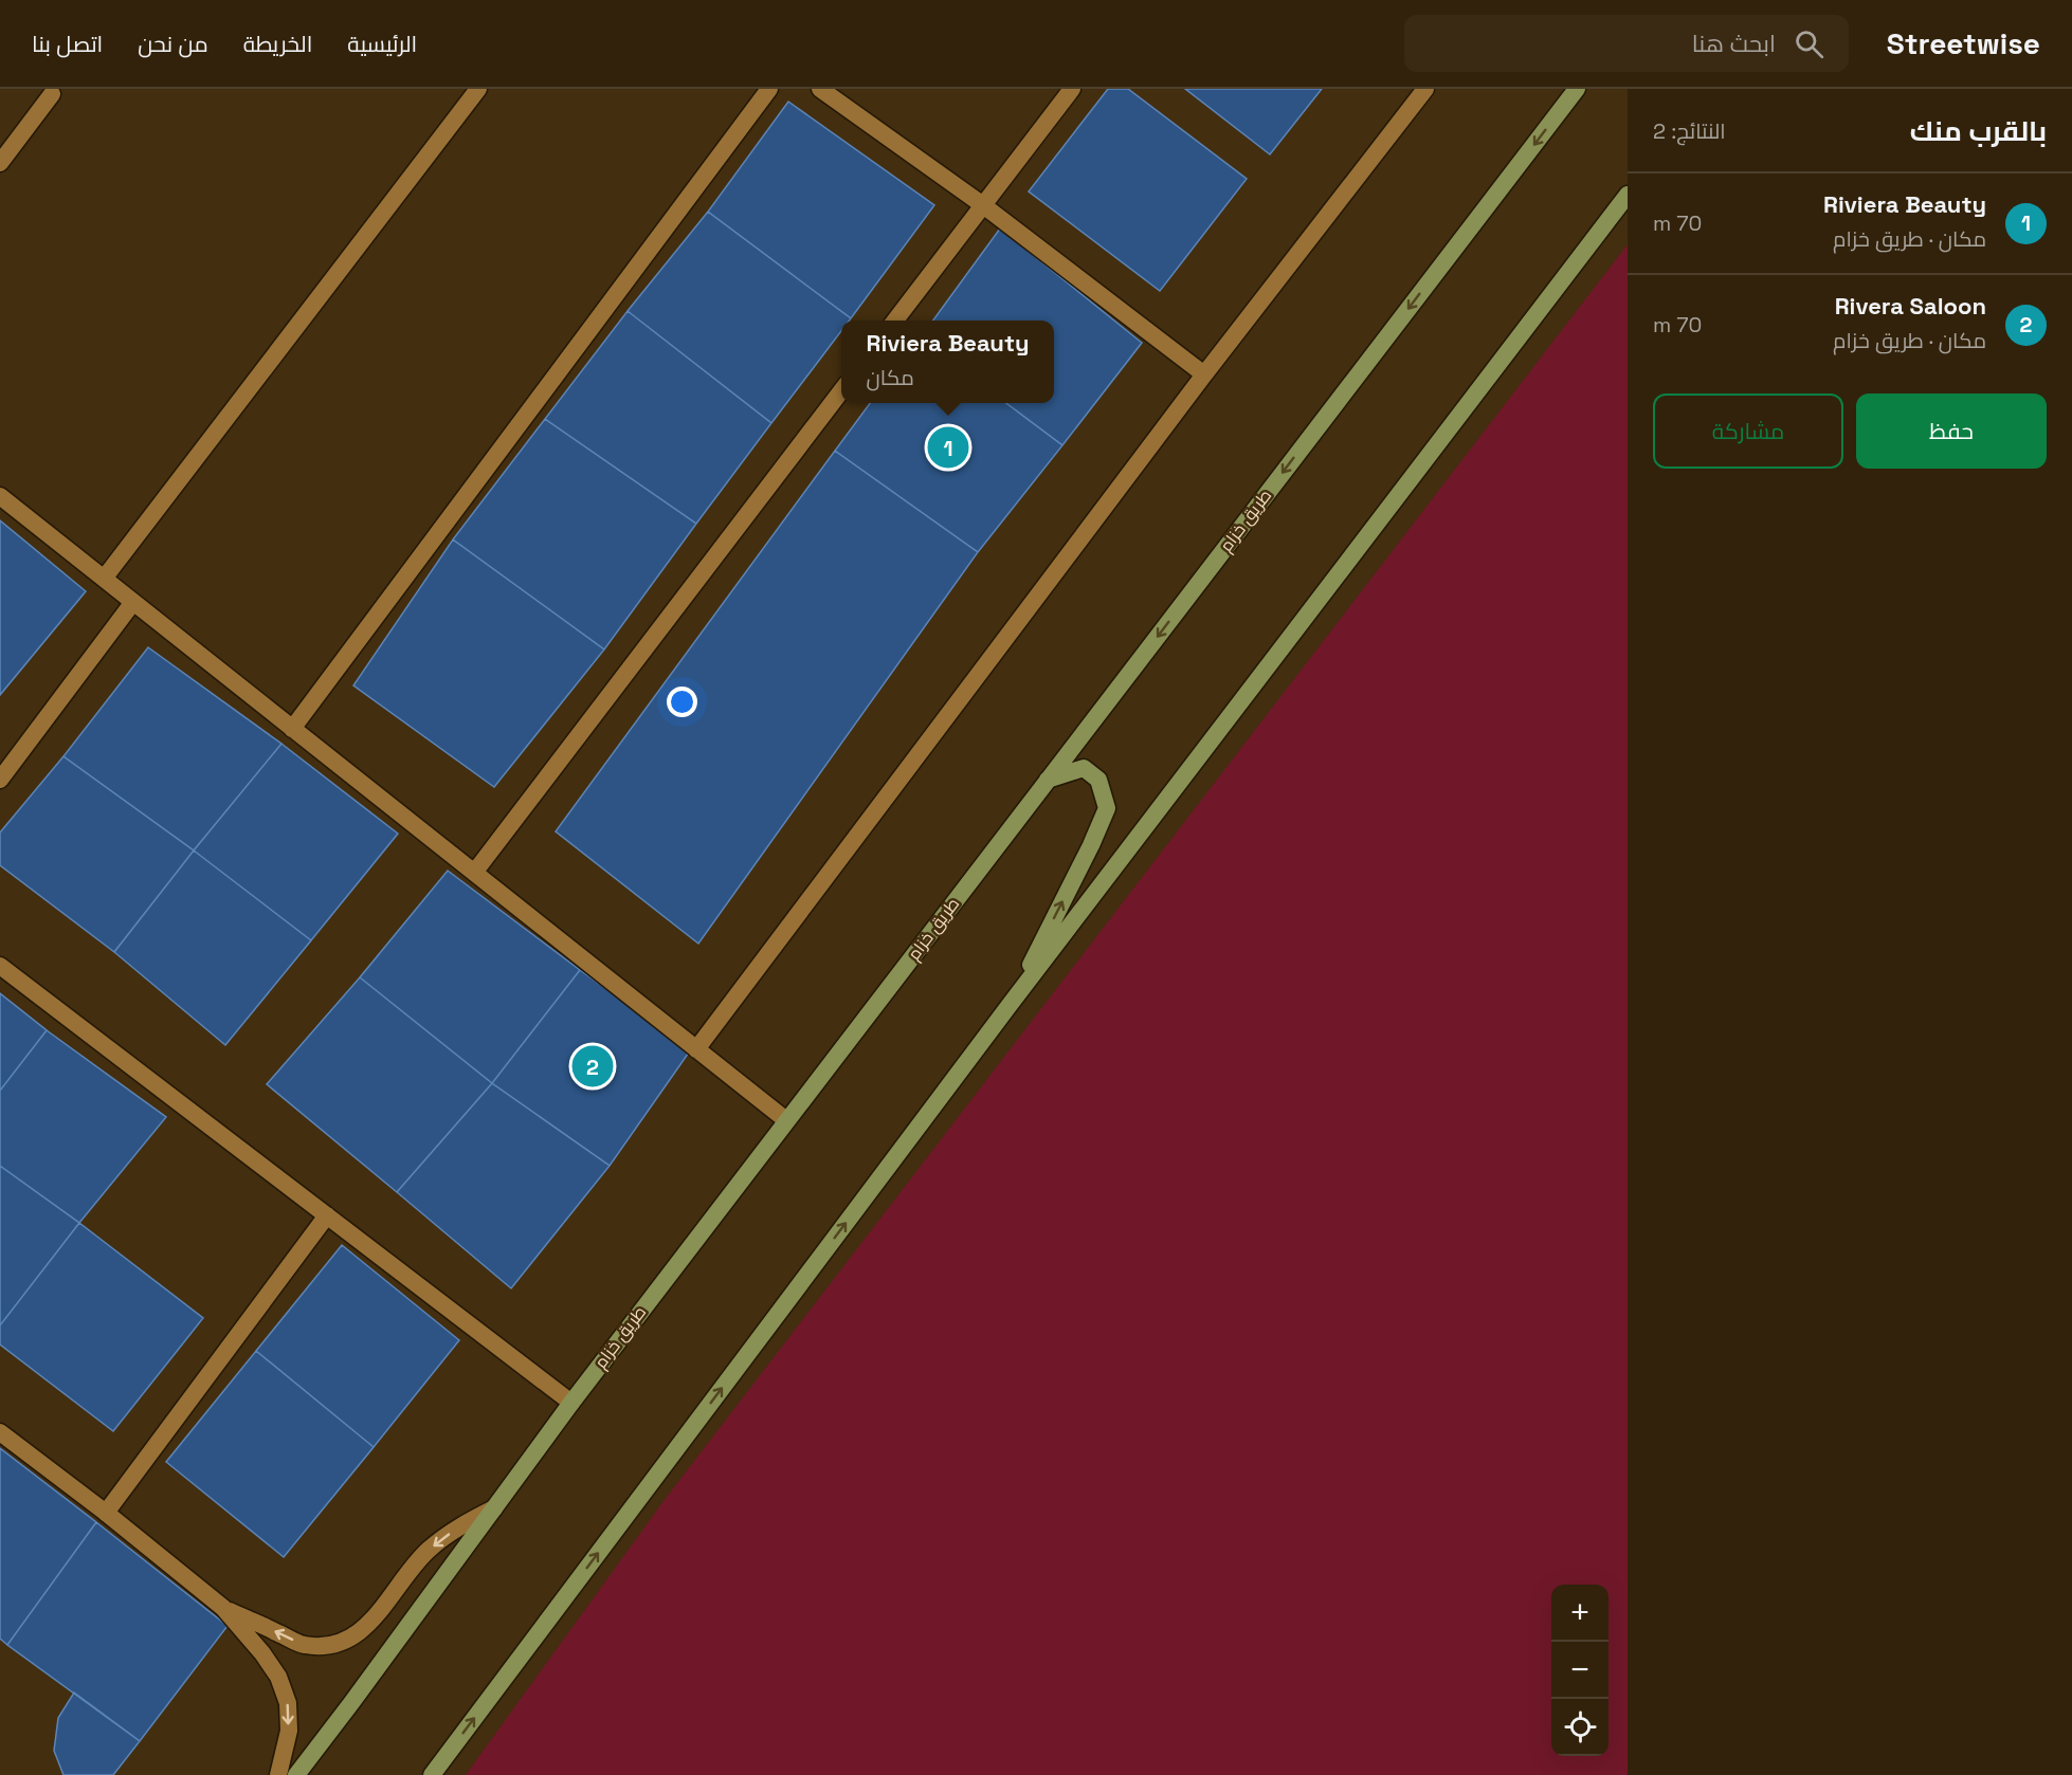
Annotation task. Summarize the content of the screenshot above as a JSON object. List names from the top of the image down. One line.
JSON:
{"streets":{"main road":["طريق خزام"]},"page":{"header":"Streetwise","search":"ابحث هنا","nav":["الرئيسية","الخريطة","من نحن","اتصل بنا"],"heading":["بالقرب منك","النتائج: 2"],"list":[{"mark":"1","name":"Riviera Beauty","note":"مكان · طريق خزام","value":"70 m"},{"mark":"2","name":"Rivera Saloon","note":"مكان · طريق خزام","value":"70 m"}],"popup":["Riviera Beauty","مكان"],"buttons":["حفظ","مشاركة"],"pins":["1","2"],"map_buttons":["+","−"]}}
